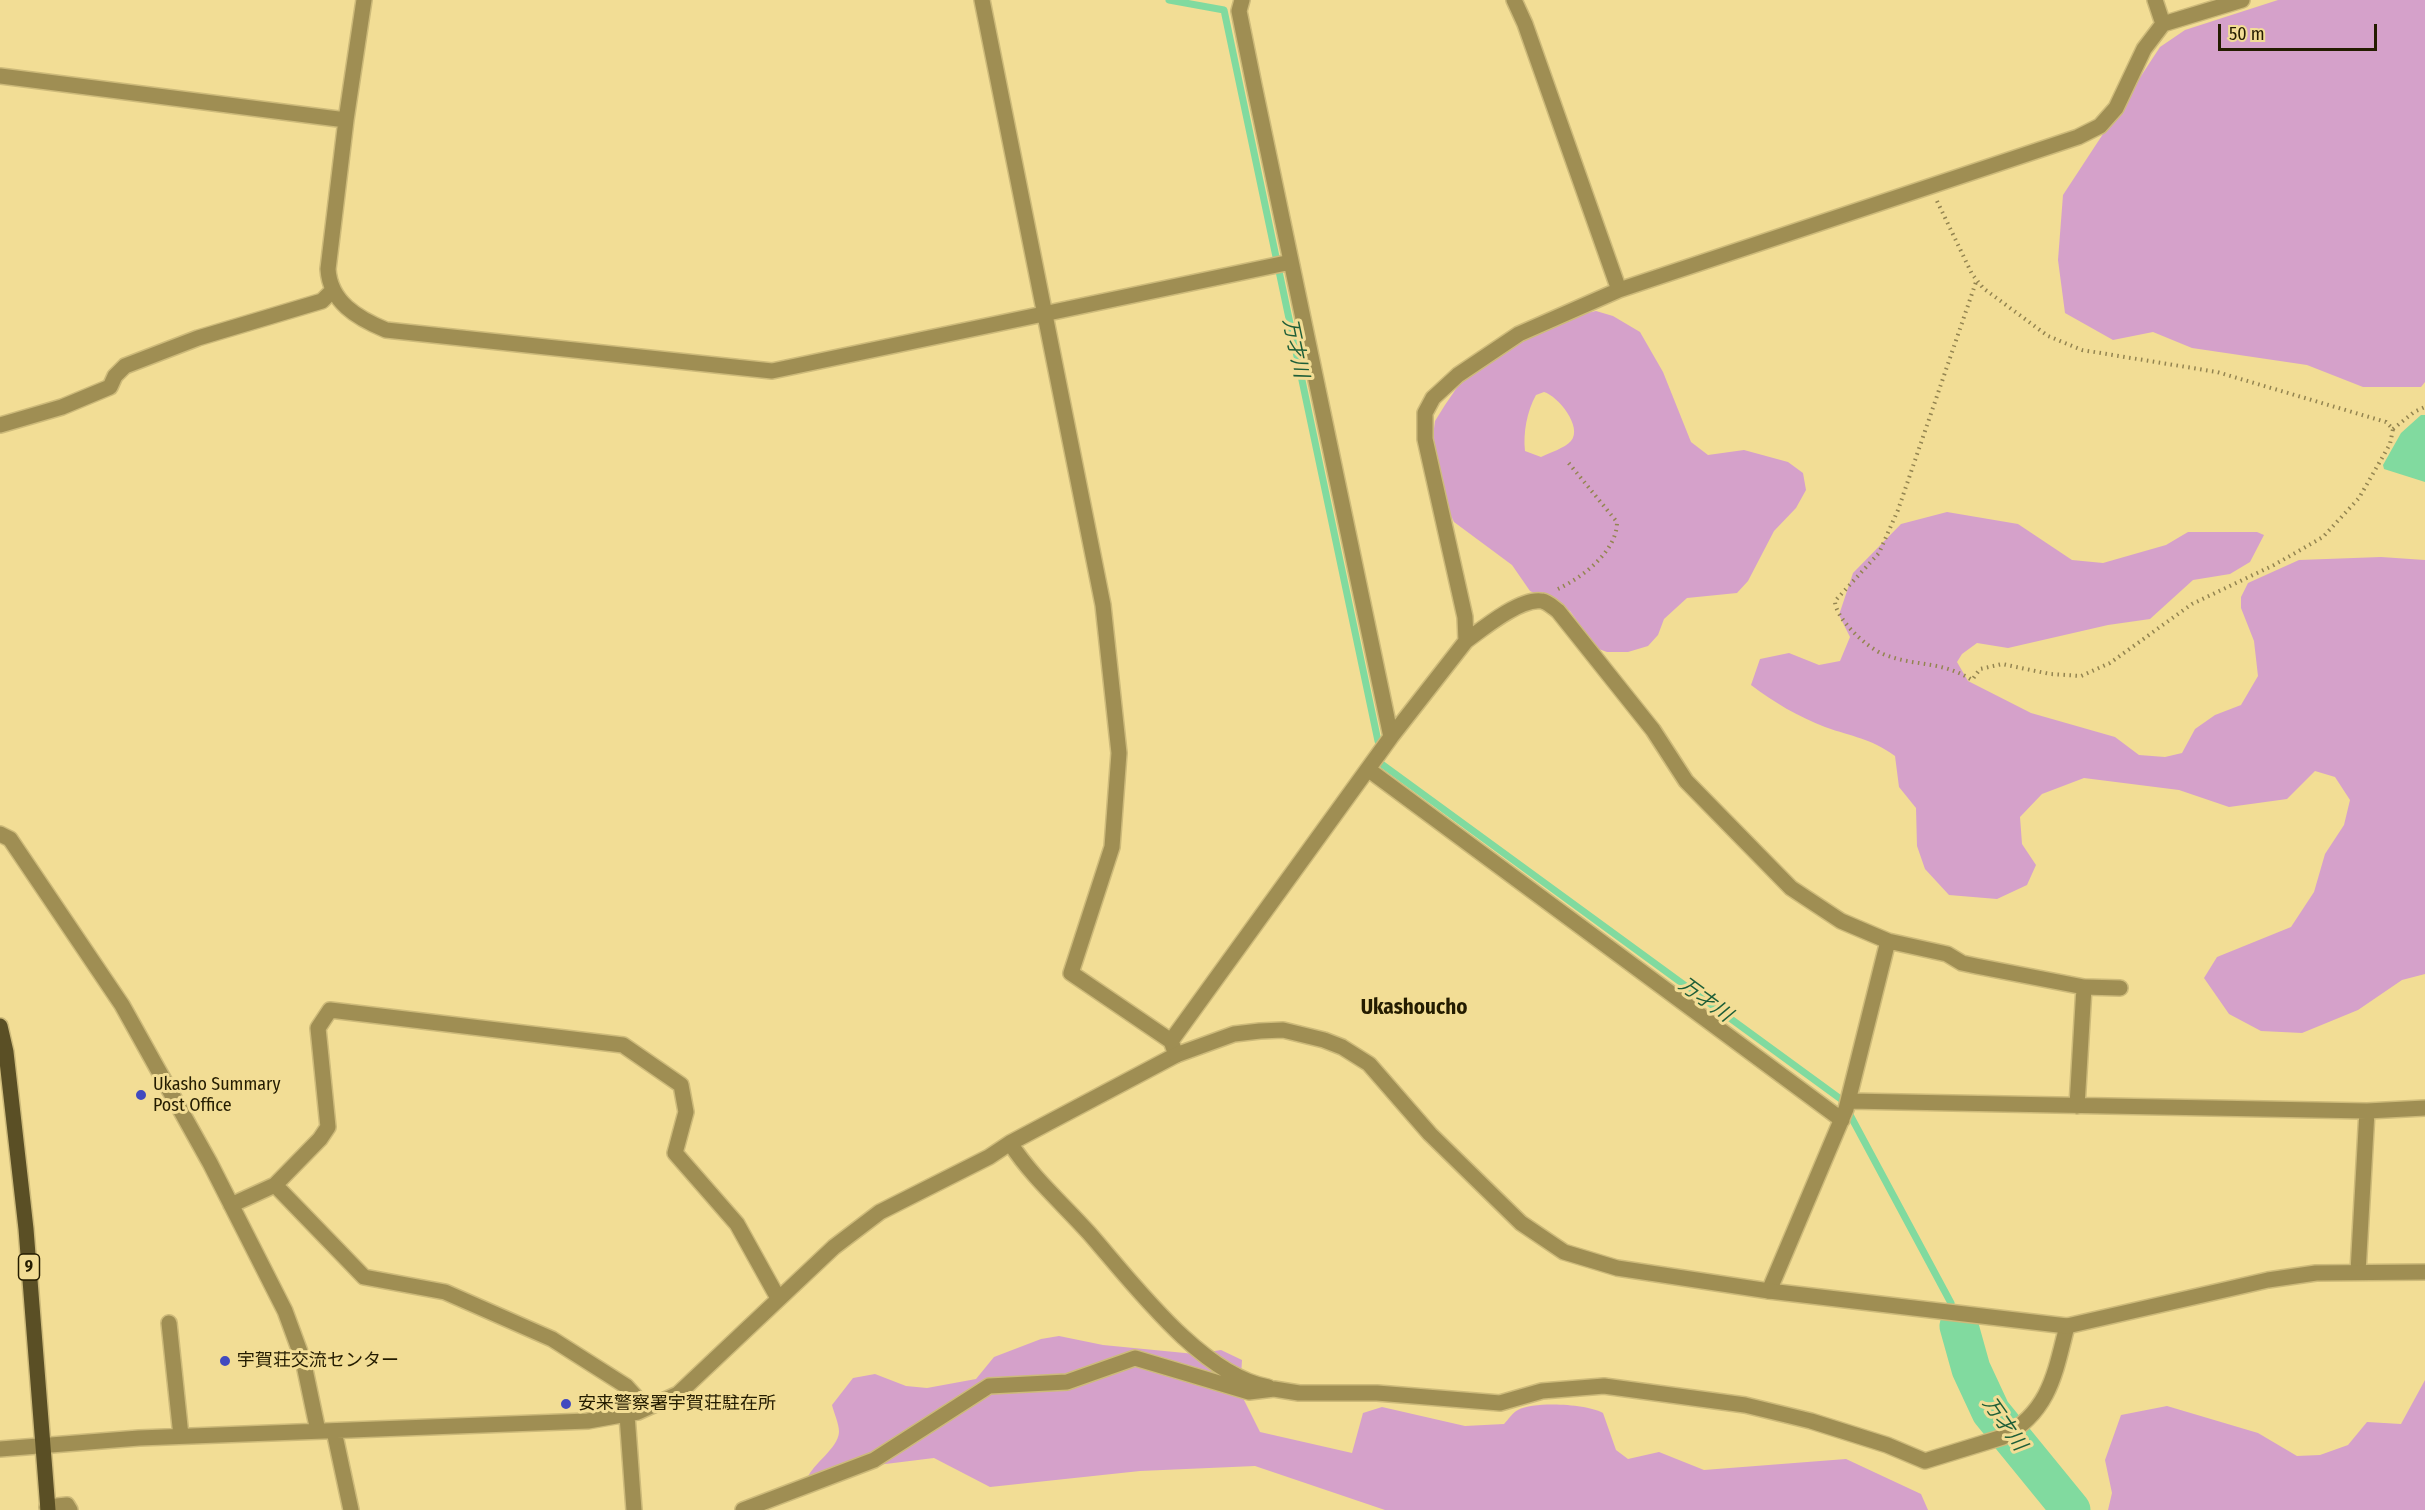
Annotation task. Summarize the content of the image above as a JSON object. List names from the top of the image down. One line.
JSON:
{"streets":{"main road":["9"]},"districts":["Ukashoucho"],"water":["万才川"],"places":["Ukasho Summary Post Office","宇賀荘交流センター","安来警察署宇賀荘駐在所"],"scale_bar":"50 m"}
